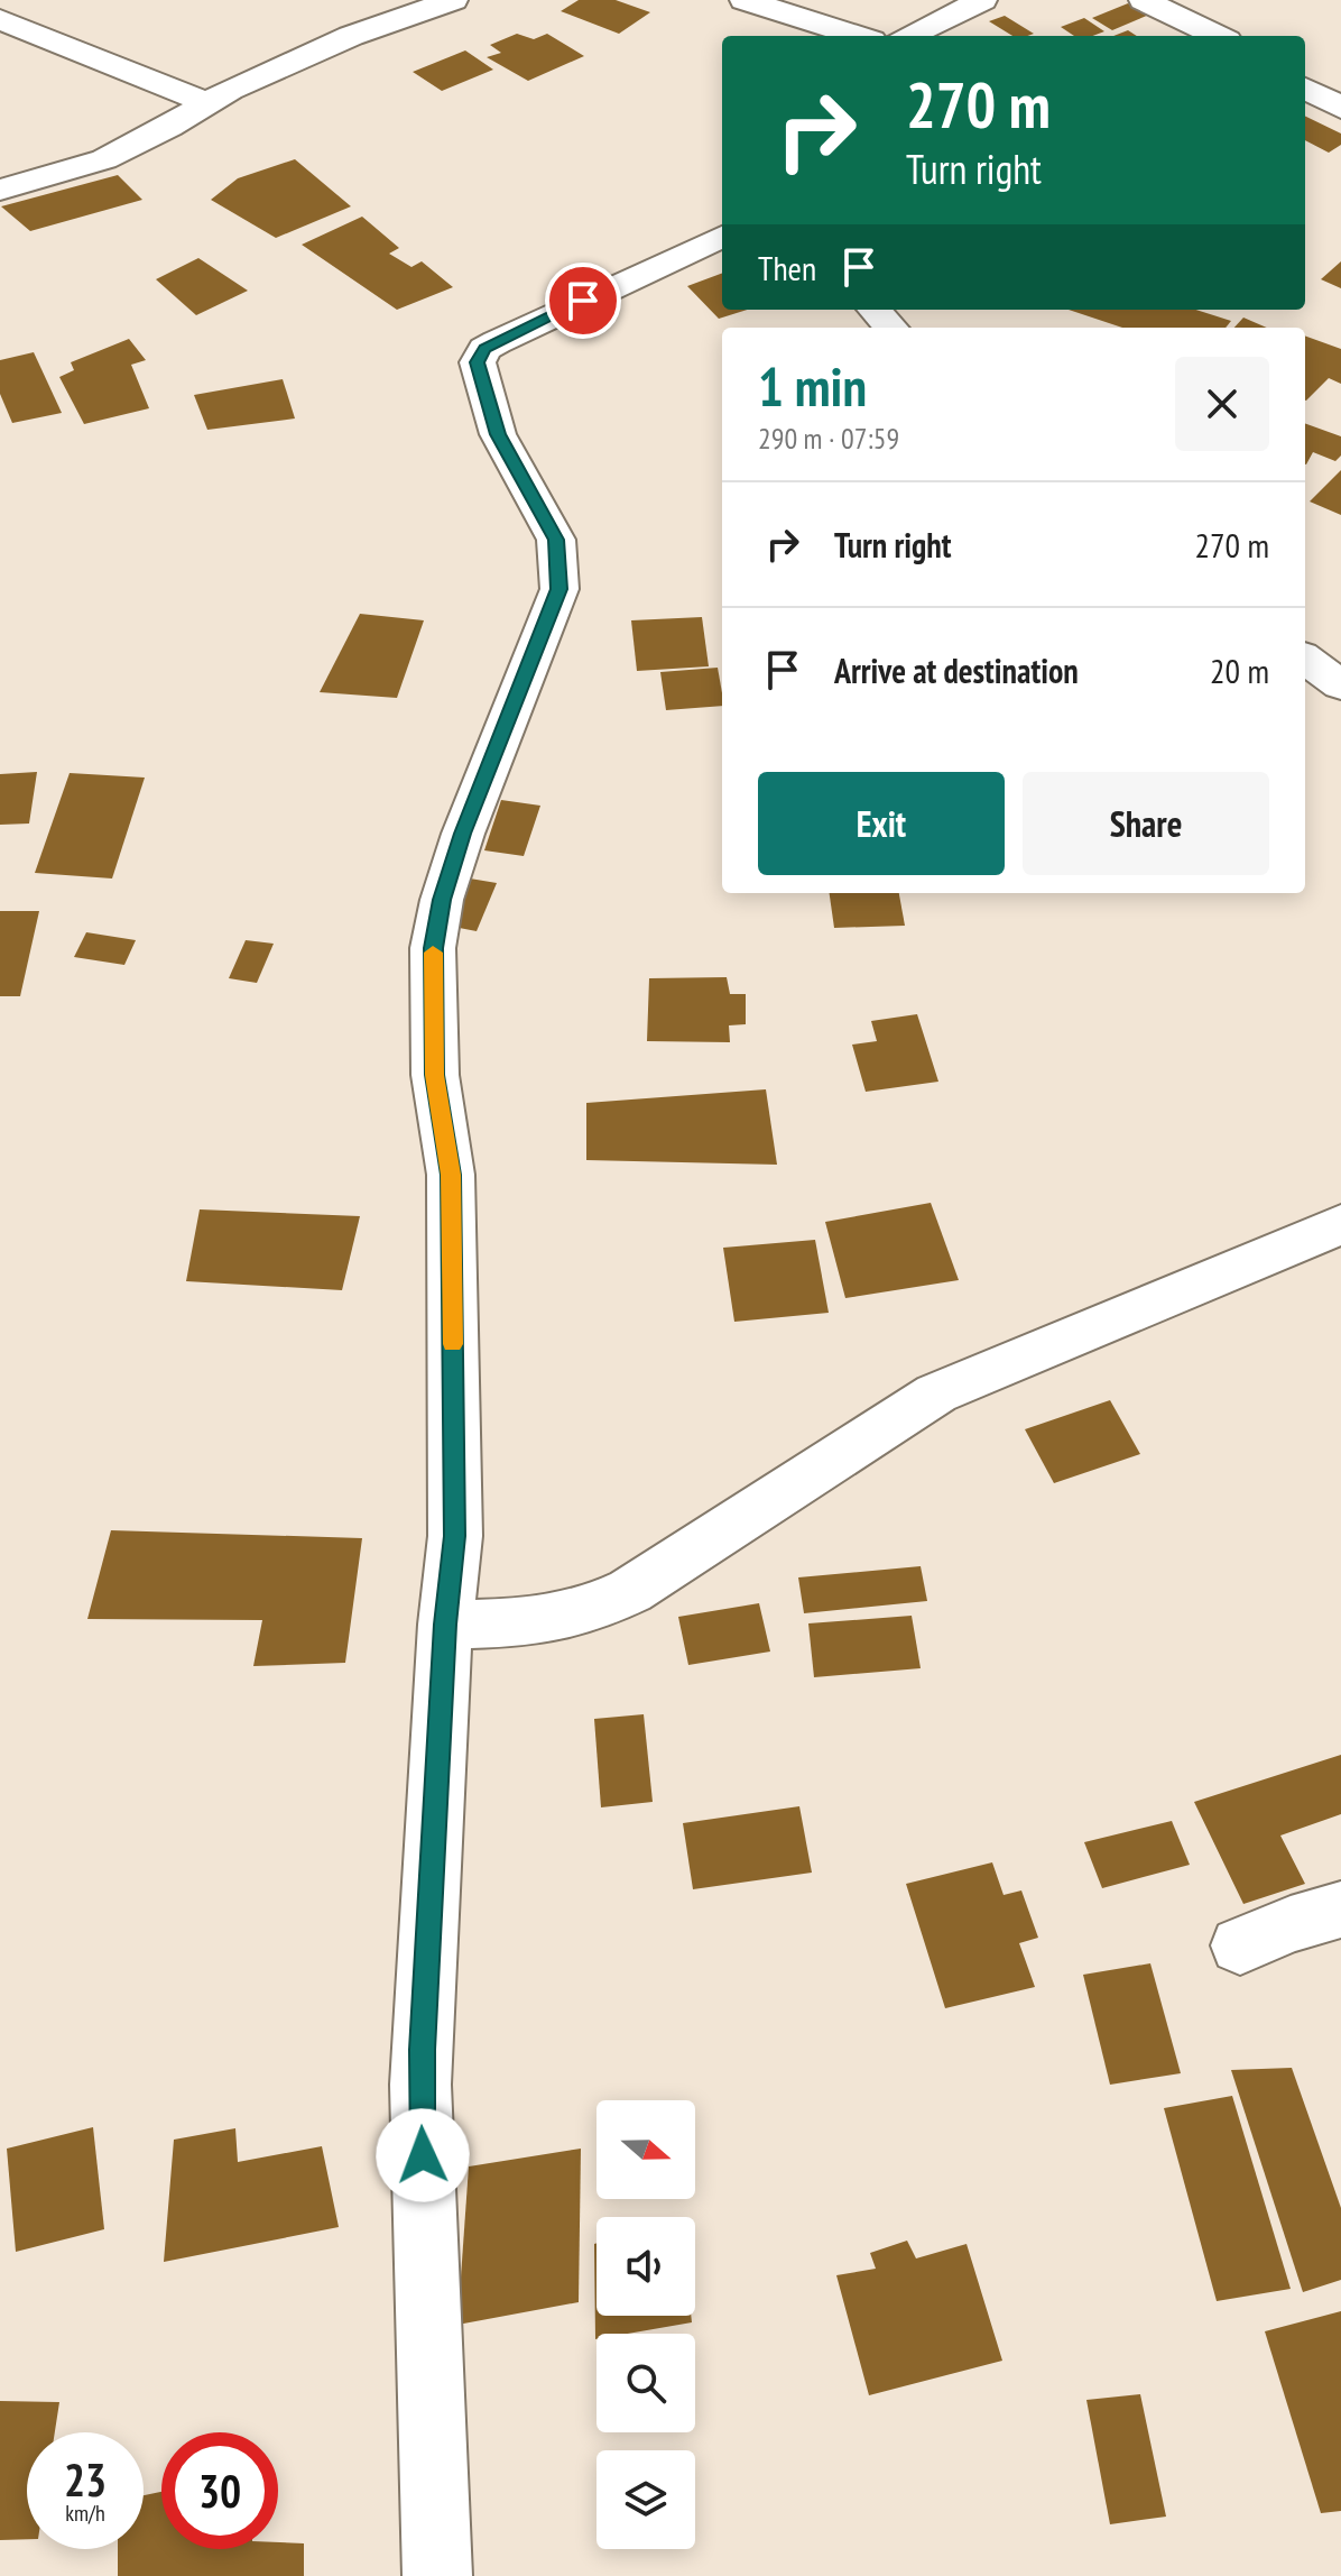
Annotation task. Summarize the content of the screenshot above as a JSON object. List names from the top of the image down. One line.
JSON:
{"north":"right","page":{"turn":["270 m","Turn right"],"then":"Then","heading":["1 min","290 m · 07:59"],"list":[{"name":"Turn right","value":"270 m"},{"name":"Arrive at destination","value":"20 m"}],"buttons":["Exit","Share"],"speed":"23 km/h","limit":"30"}}
